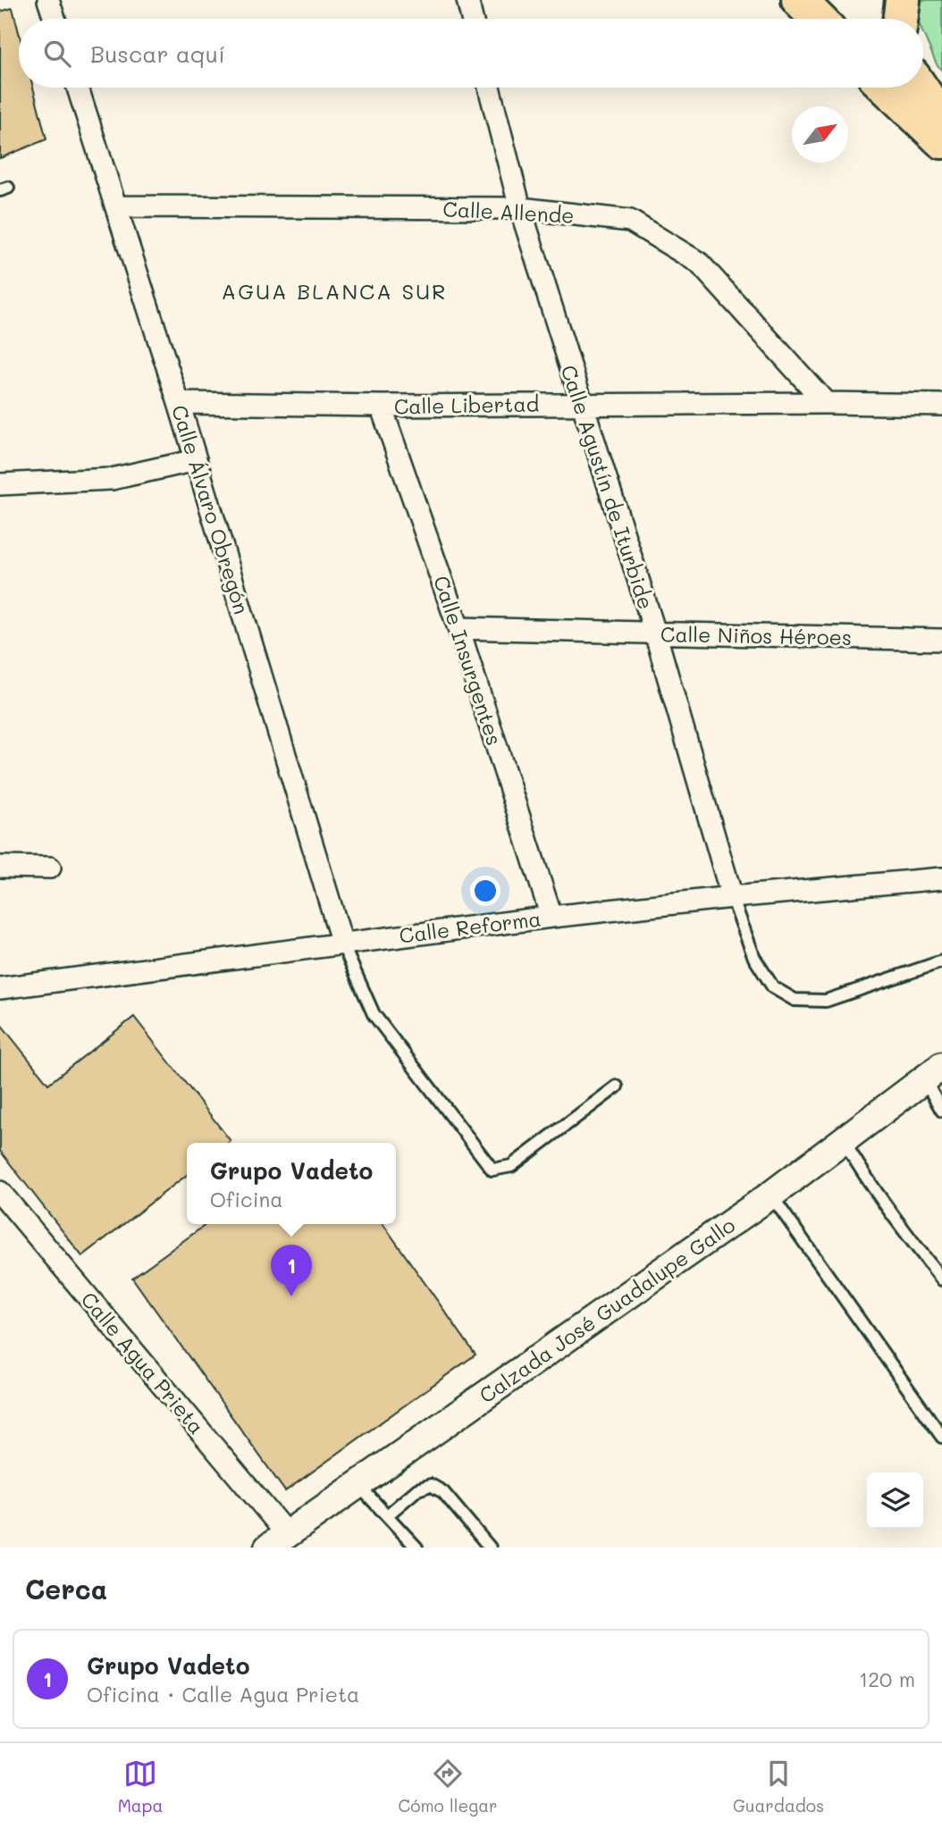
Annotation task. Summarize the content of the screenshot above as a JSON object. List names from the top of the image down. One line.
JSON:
{"streets":{"street":["Calle Allende","Calle Libertad","Calle Agustín de Iturbide","Calle Álvaro Obregón","Calle Niños Héroes","Calle Insurgentes","Calle Reforma","Calzada José Guadalupe Gallo","Calle Agua Prieta"]},"crossings":[["Calle Allende","Calle Libertad"],["Calle Allende","Calle Agustín de Iturbide"],["Calle Allende","Calle Álvaro Obregón"],["Calle Libertad","Calle Agustín de Iturbide"],["Calle Libertad","Calle Álvaro Obregón"],["Calle Libertad","Calle Insurgentes"],["Calle Agustín de Iturbide","Calle Niños Héroes"],["Calle Agustín de Iturbide","Calle Reforma"],["Calle Álvaro Obregón","Calle Reforma"],["Calle Niños Héroes","Calle Insurgentes"],["Calle Insurgentes","Calle Reforma"],["Calzada José Guadalupe Gallo","Calle Agua Prieta"]],"districts":["AGUA BLANCA SUR"],"north":"top right","page":{"search":"Buscar aquí","popup":["Grupo Vadeto","Oficina"],"pins":"1","heading":"Cerca","list":[{"mark":"1","name":"Grupo Vadeto","note":"Oficina · Calle Agua Prieta","value":"120 m"}],"nav":["Mapa","Cómo llegar","Guardados"]}}
